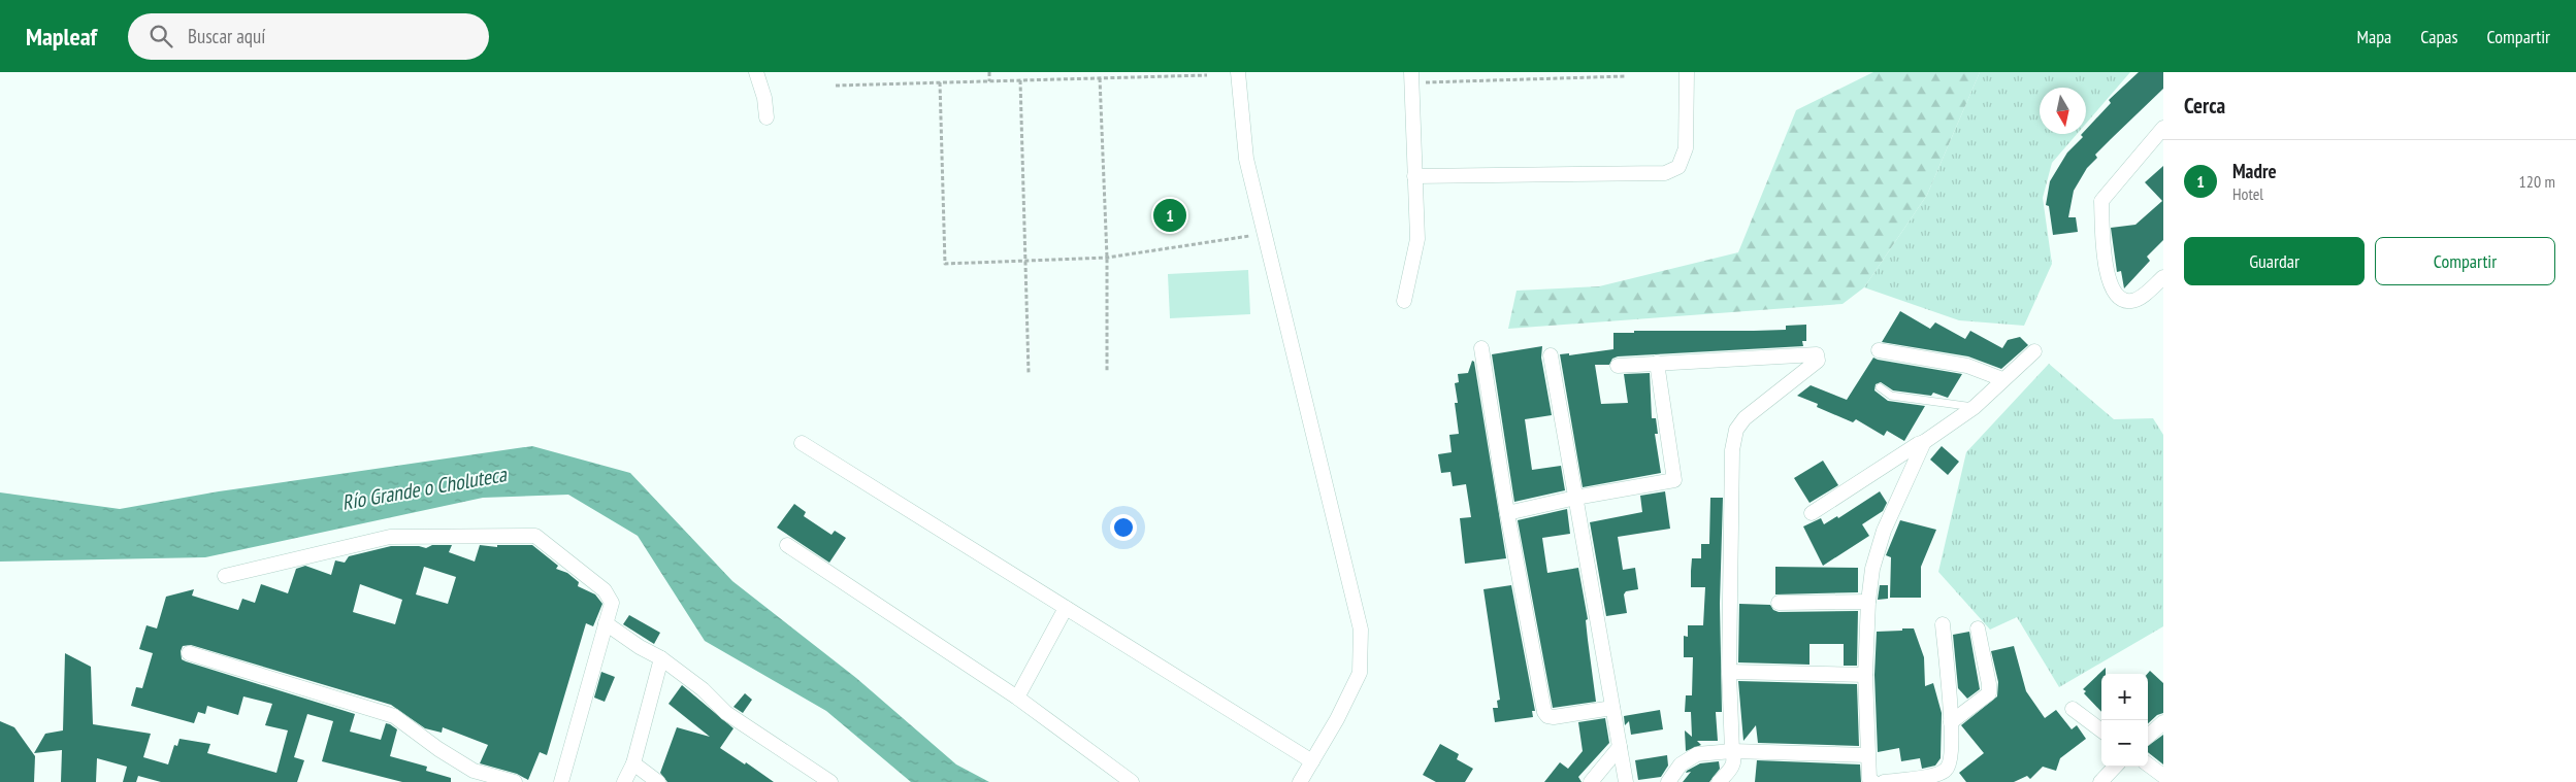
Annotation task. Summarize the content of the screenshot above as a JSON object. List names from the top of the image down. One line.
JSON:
{"water":["Río Grande o Choluteca"],"north":"bottom","page":{"header":"Mapleaf","search":"Buscar aquí","nav":["Mapa","Capas","Compartir"],"heading":"Cerca","list":[{"mark":"1","name":"Madre","note":"Hotel","value":"120 m"}],"pins":"1","buttons":["Guardar","Compartir"],"map_buttons":["+","−"]}}
